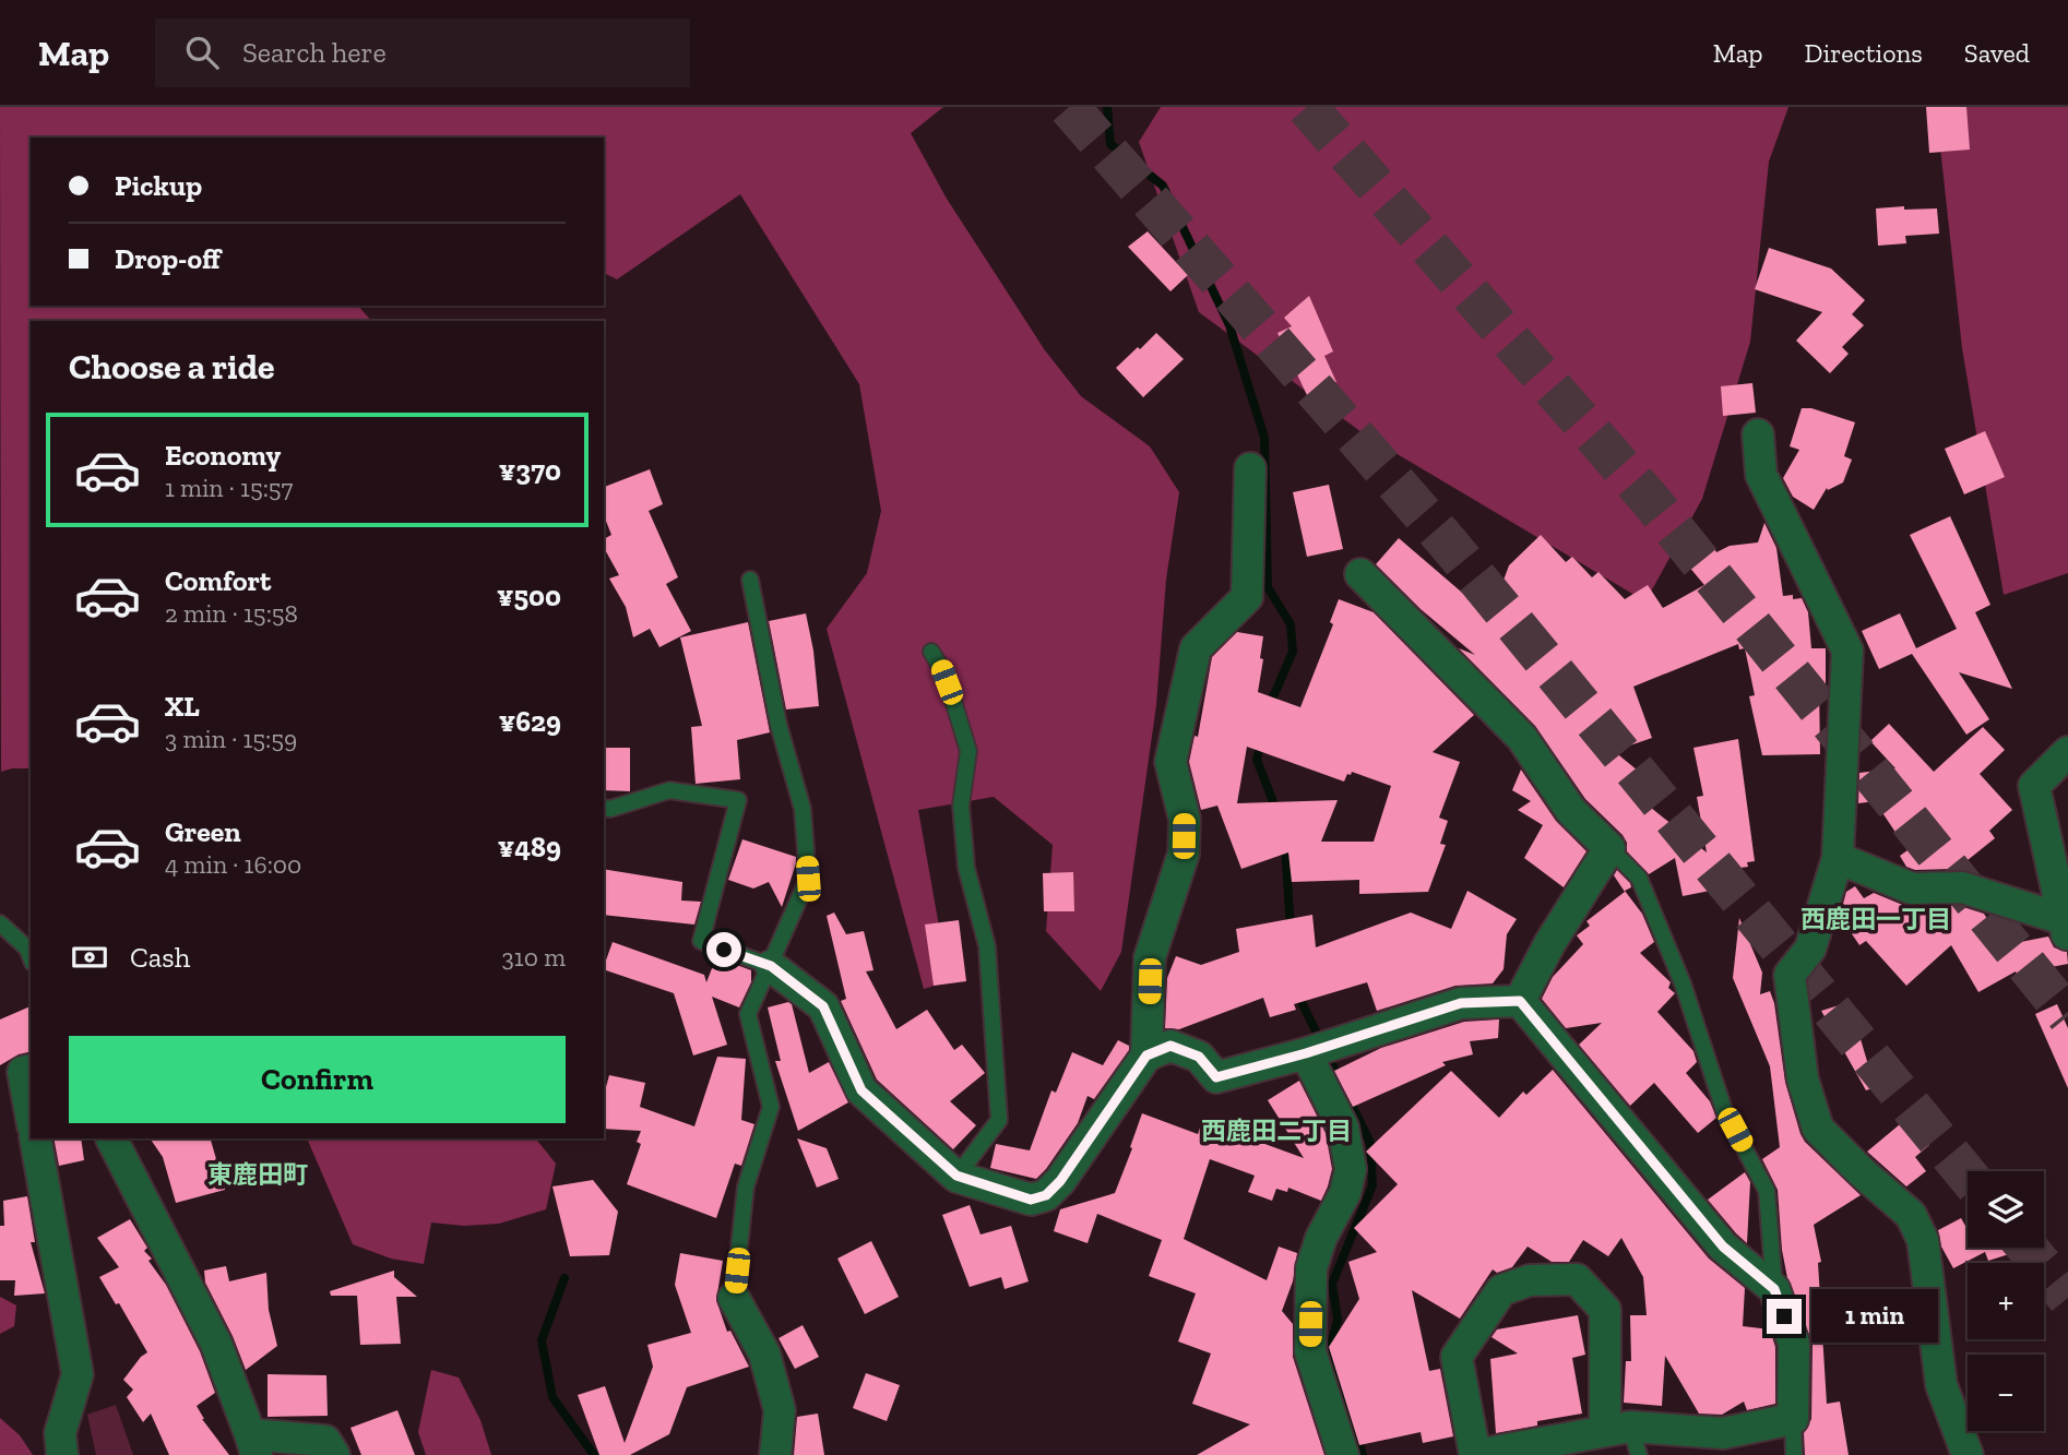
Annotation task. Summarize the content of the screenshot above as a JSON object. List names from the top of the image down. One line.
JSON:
{"districts":["西鹿田一丁目","西鹿田二丁目","東鹿田町"],"page":{"header":"Map","search":"Search here","nav":["Map","Directions","Saved"],"banner":["Pickup","Drop-off"],"heading":"Choose a ride","list":[{"name":"Economy","note":"1 min · 15:57","value":"¥370"},{"name":"Comfort","note":"2 min · 15:58","value":"¥500"},{"name":"XL","note":"3 min · 15:59","value":"¥629"},{"name":"Green","note":"4 min · 16:00","value":"¥489"}],"pay":["Cash","310 m"],"buttons":"Confirm","map_buttons":["+","−"],"bubble":"1 min"}}
